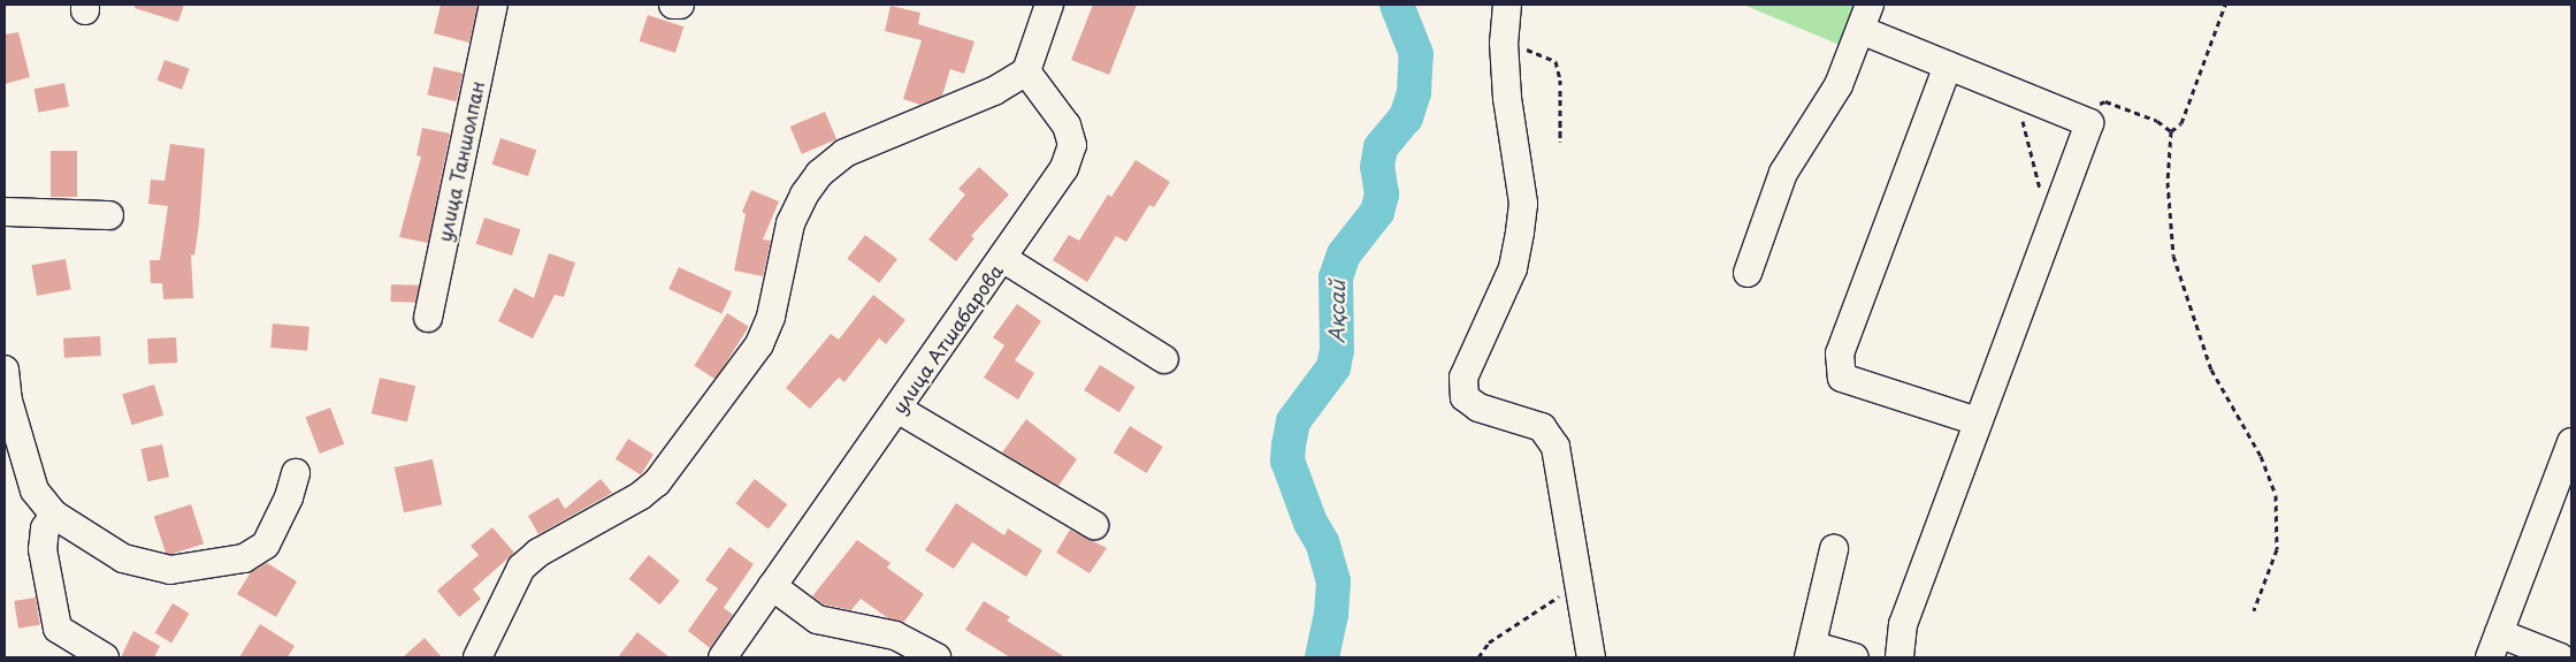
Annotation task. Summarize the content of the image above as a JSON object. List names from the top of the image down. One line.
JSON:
{"streets":{"street":["улица Таншолпан","улица Атшабарова"]},"water":["Ақсай"]}
